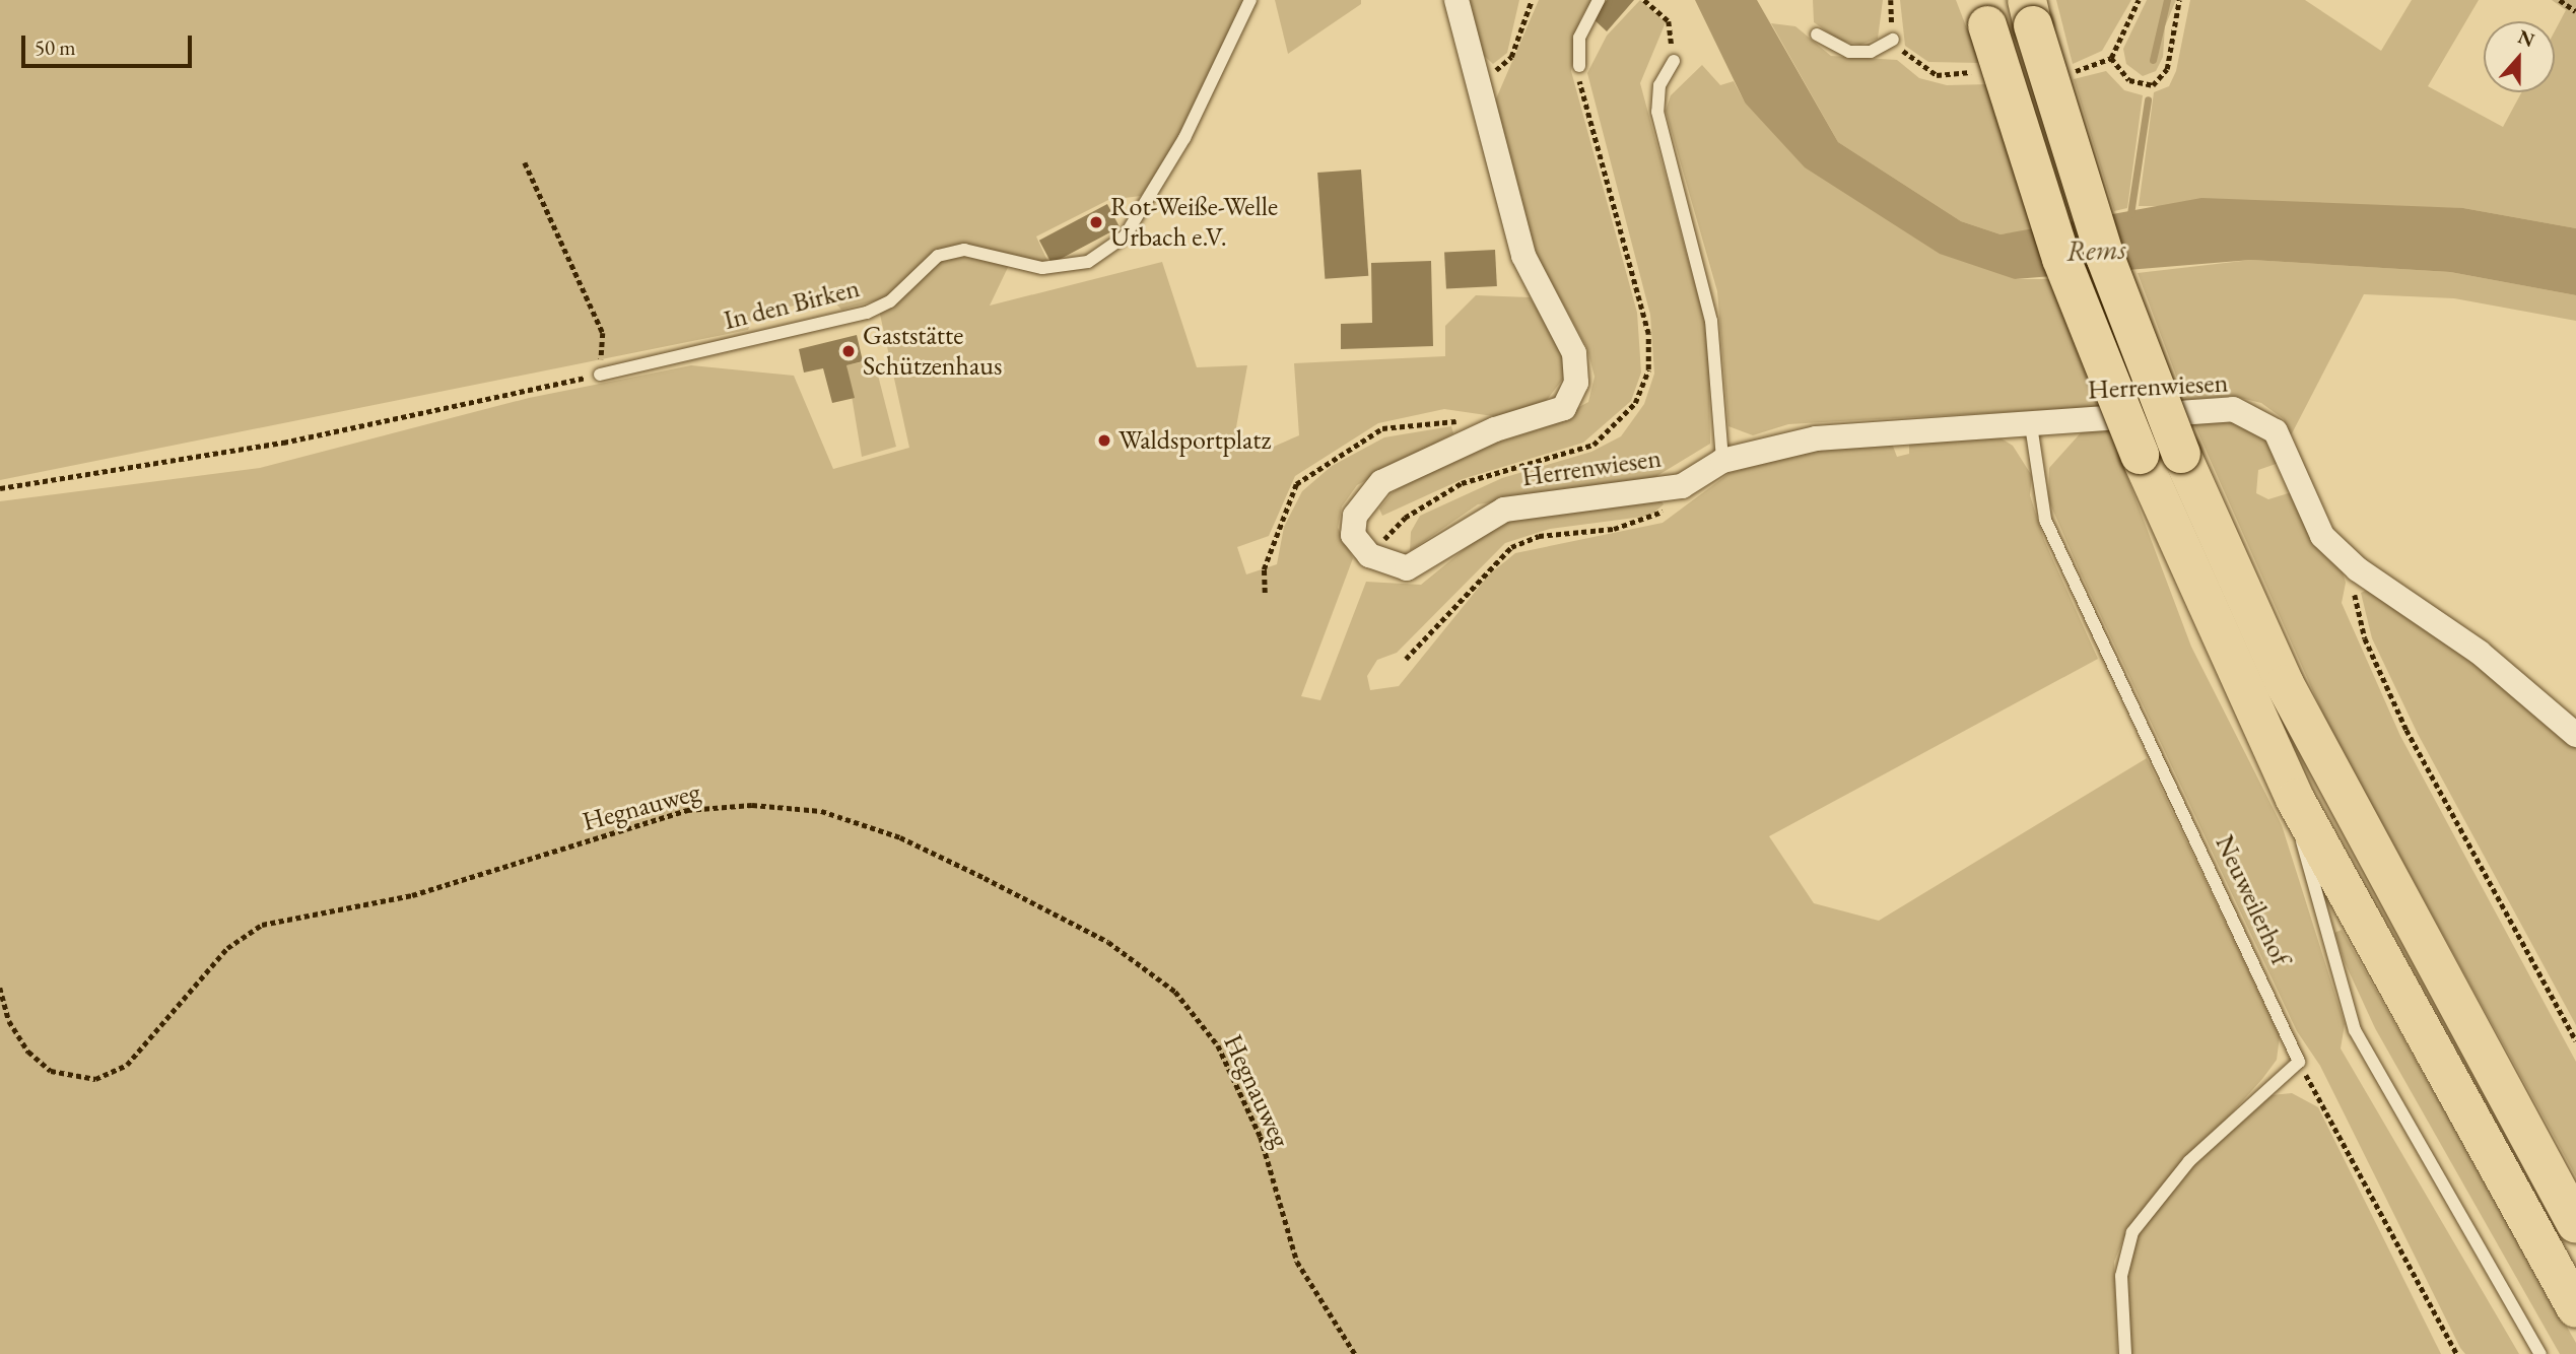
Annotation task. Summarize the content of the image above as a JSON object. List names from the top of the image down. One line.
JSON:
{"streets":{"street":["Herrenwiesen"],"lane":["In den Birken","Neuweilerhof"],"path":["Hegnauweg"]},"crossings":[["Herrenwiesen","Neuweilerhof"]],"water":["Rems"],"places":["Rot-Weiße-Welle Urbach e.V.","Gaststätte Schützenhaus","Waldsportplatz"],"scale_bar":"50 m","north":"top"}
